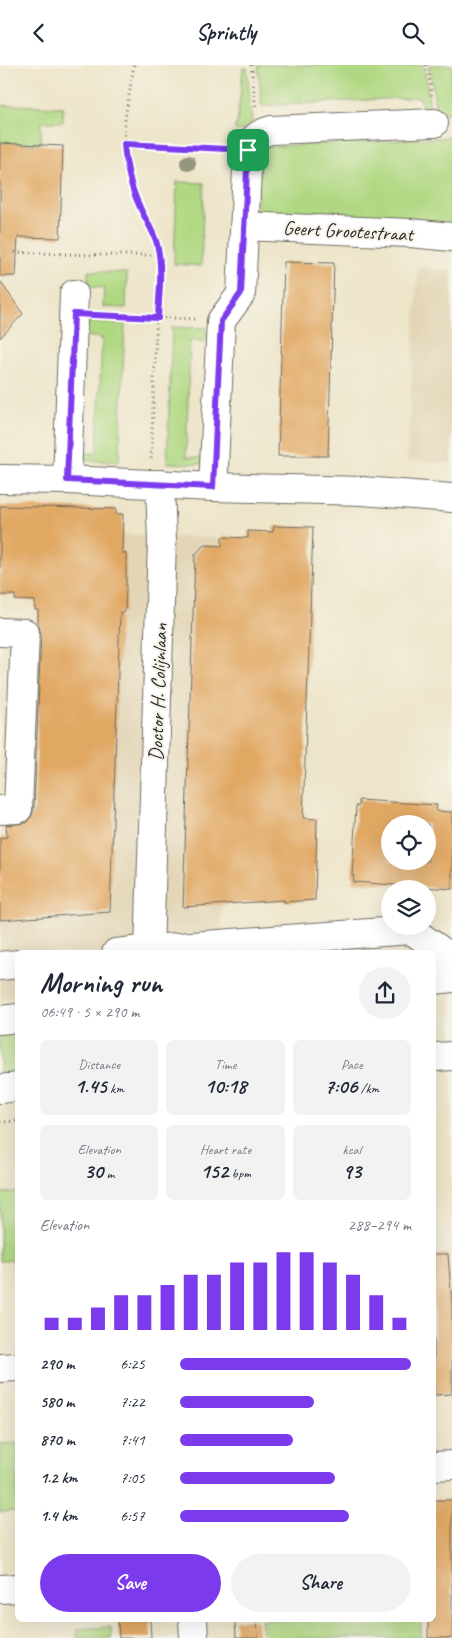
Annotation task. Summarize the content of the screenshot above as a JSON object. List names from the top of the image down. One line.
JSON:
{"streets":{"street":["Geert Grootestraat","Doctor H. Colijnlaan"]},"page":{"header":"Sprintly","heading":["Morning run","06:49 · 5 × 290 m"],"stats":[["Distance","1.45 km"],["Time","10:18"],["Pace","7:06 /km"],["Elevation","30 m"],["Heart rate","152 bpm"],["kcal","93"]],"chart":["Elevation","288–294 m"],"list":[{"name":"290 m","note":"6:25"},{"name":"580 m","note":"7:22"},{"name":"870 m","note":"7:41"},{"name":"1.2 km","note":"7:05"},{"name":"1.4 km","note":"6:57"}],"buttons":["Save","Share"]}}
